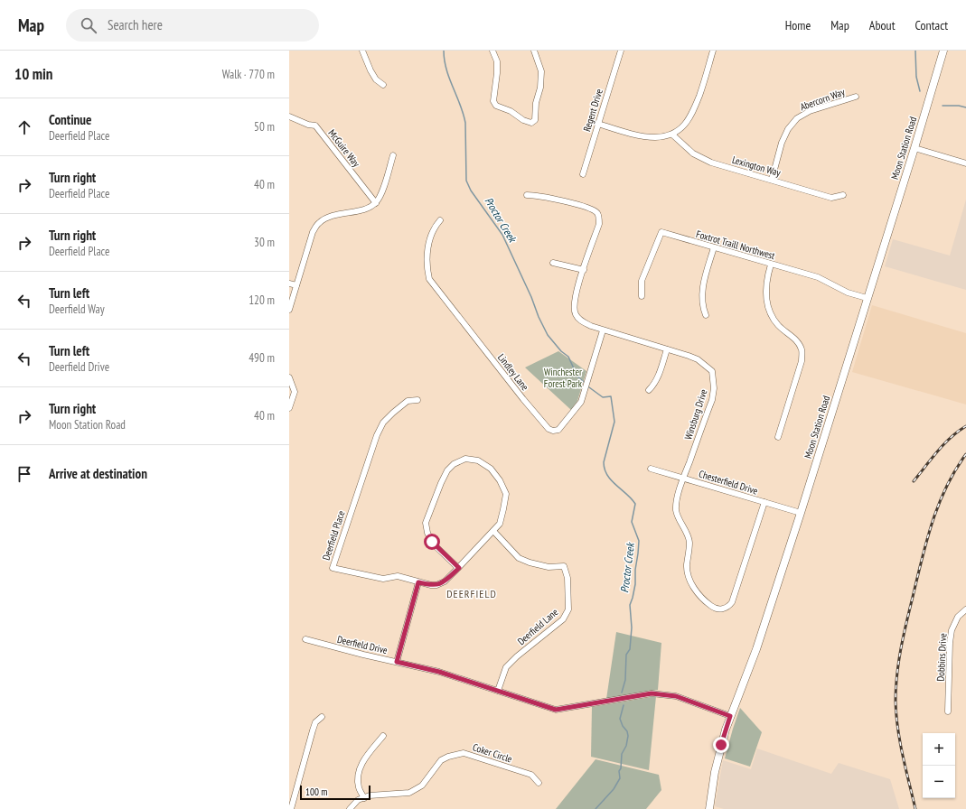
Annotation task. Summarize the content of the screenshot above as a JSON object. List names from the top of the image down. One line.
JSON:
{"streets":{"street":["Abercorn Way","Regent Drive","McGuire Way","Moon Station Road","Lexington Way","Foxtrot Traill Northwest","Lindley Lane","Winsburg Drive","Chesterfield Drive","Deerfield Place","Deerfield Lane","Deerfield Drive","Dobbins Drive","Coker Circle"]},"crossings":[["Abercorn Way","Lexington Way"],["Moon Station Road","Foxtrot Traill Northwest"],["Moon Station Road","Chesterfield Drive"],["Moon Station Road","Deerfield Drive"],["Lindley Lane","Winsburg Drive"],["Winsburg Drive","Chesterfield Drive"],["Deerfield Place","Deerfield Lane"],["Deerfield Lane","Deerfield Drive"]],"districts":["DEERFIELD"],"water":["Proctor Creek"],"parks":["Winchester Forest Park"],"scale_bar":"100 m","page":{"header":"Map","search":"Search here","nav":["Home","Map","About","Contact"],"heading":["10 min","Walk · 770 m"],"list":[["Continue","Deerfield Place","50 m"],["Turn right","Deerfield Place","40 m"],["Turn right","Deerfield Place","30 m"],["Turn left","Deerfield Way","120 m"],["Turn left","Deerfield Drive","490 m"],["Turn right","Moon Station Road","40 m"],"Arrive at destination"],"map_buttons":["+","−"],"scale":"100 m"}}
